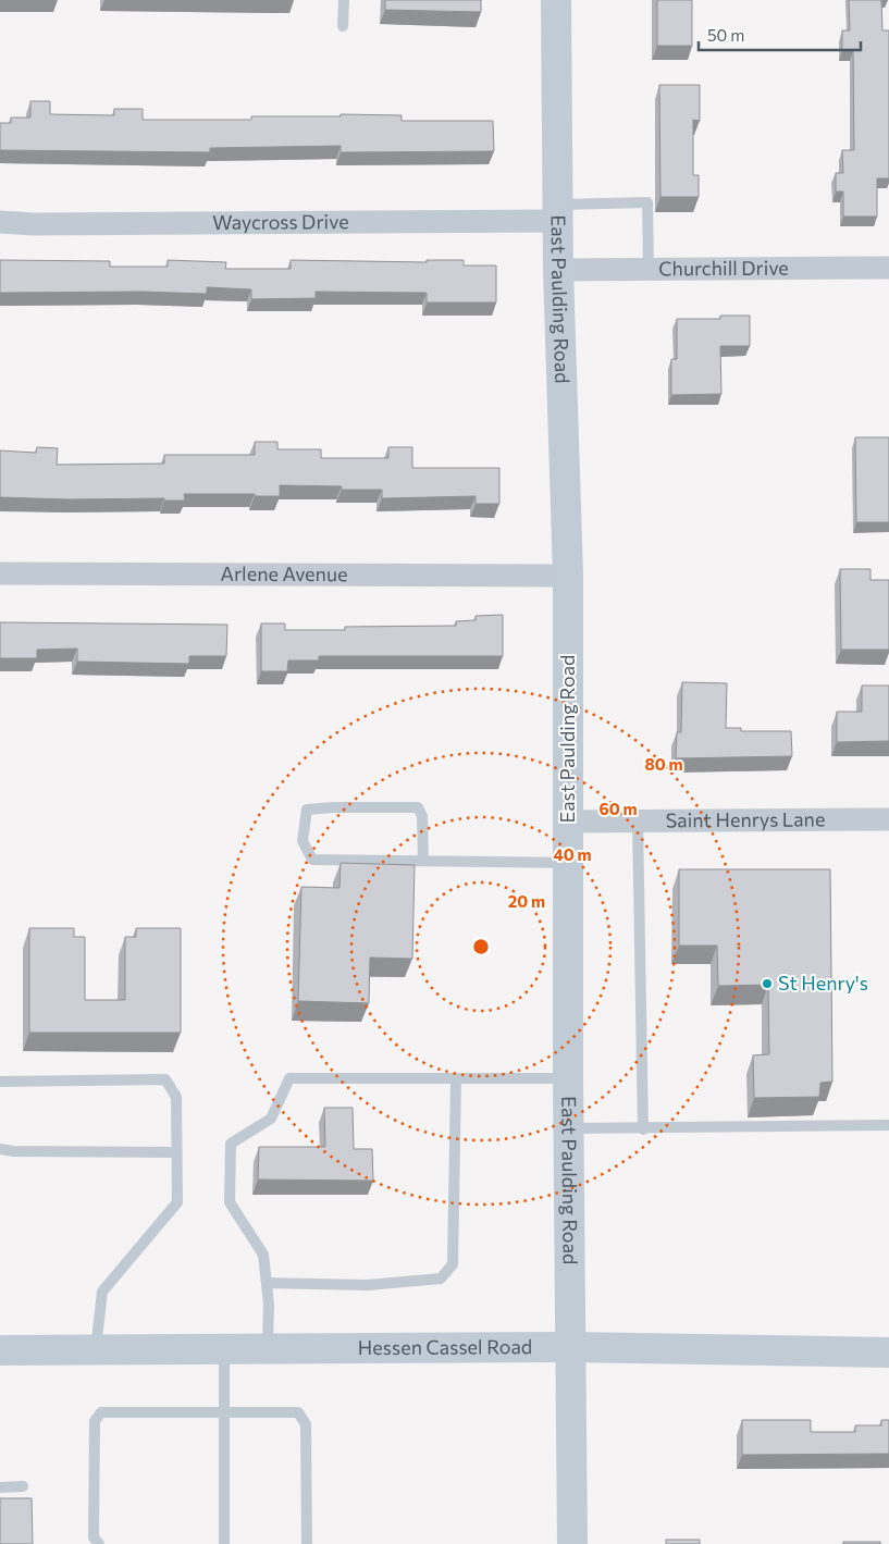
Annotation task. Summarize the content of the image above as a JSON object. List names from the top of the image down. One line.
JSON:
{"streets":{"main road":["East Paulding Road","Hessen Cassel Road"],"street":["Waycross Drive","Churchill Drive","Arlene Avenue","Saint Henrys Lane"]},"crossings":[["Waycross Drive","East Paulding Road"],["Churchill Drive","East Paulding Road"],["East Paulding Road","Arlene Avenue"],["East Paulding Road","Saint Henrys Lane"],["East Paulding Road","Hessen Cassel Road"]],"places":["St Henry's"],"scale_bar":"50 m","rings":["80 m","60 m","40 m","20 m"]}
